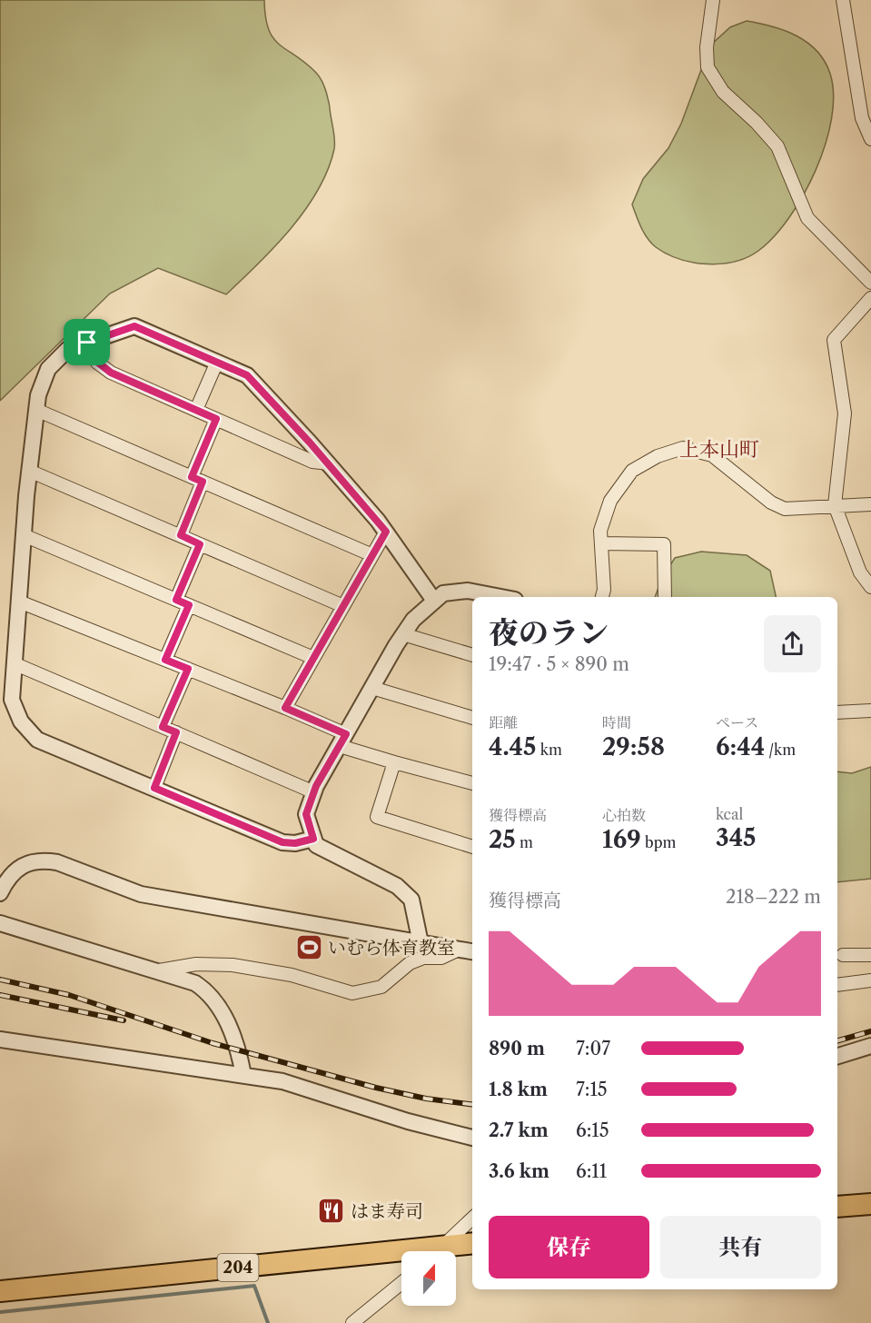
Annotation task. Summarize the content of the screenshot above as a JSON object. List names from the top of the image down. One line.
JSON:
{"streets":{"highway":["204"]},"districts":["上本山町"],"places":{"sports":["いむら体育教室"],"restaurant":["はま寿司"]},"north":"top","page":{"heading":["夜のラン","19:47 · 5 × 890 m"],"stats":[["距離","4.45 km"],["時間","29:58"],["ペース","6:44 /km"],["獲得標高","25 m"],["心拍数","169 bpm"],["kcal","345"]],"chart":["獲得標高","218–222 m"],"list":[{"name":"890 m","note":"7:07"},{"name":"1.8 km","note":"7:15"},{"name":"2.7 km","note":"6:15"},{"name":"3.6 km","note":"6:11"}],"buttons":["保存","共有"]}}
